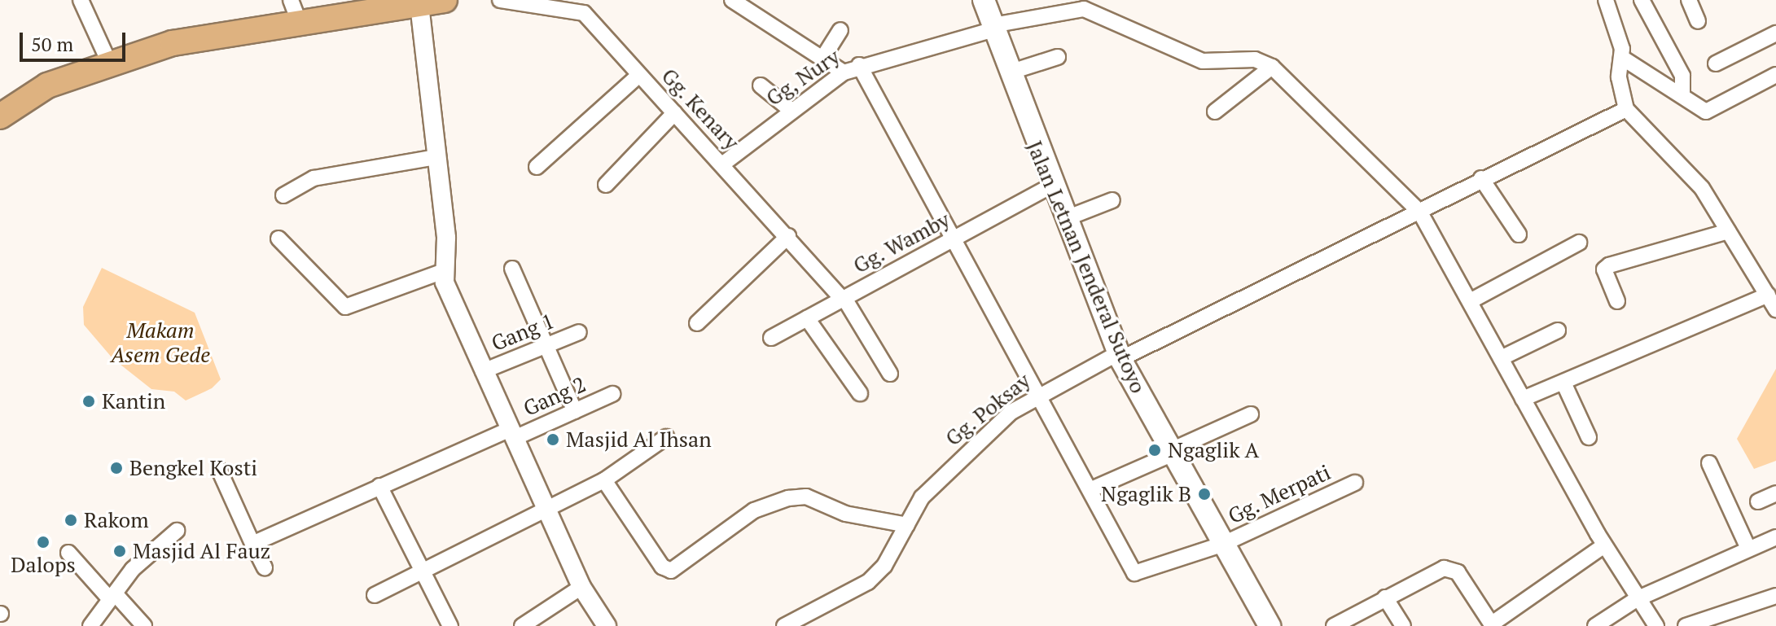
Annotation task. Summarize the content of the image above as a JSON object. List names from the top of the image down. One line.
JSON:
{"streets":{"main road":["Jalan Letnan Jenderal Sutoyo"],"street":["Gg, Nury","Gg. Kenary","Gg. Wamby","Gang 1","Gang 2","Gg. Poksay","Gg. Merpati"]},"crossings":[["Gg, Nury","Gg. Kenary"],["Gg, Nury","Jalan Letnan Jenderal Sutoyo"],["Gg. Kenary","Gg. Wamby"],["Gg. Wamby","Jalan Letnan Jenderal Sutoyo"],["Jalan Letnan Jenderal Sutoyo","Gg. Poksay"],["Jalan Letnan Jenderal Sutoyo","Gg. Merpati"],["Gg. Poksay","Gg. Merpati"]],"parks":["Makam Asem Gede"],"places":["Kantin","Masjid Al Ihsan","Ngaglik A","Bengkel Kosti","Ngaglik B","Rakom","Dalops","Masjid Al Fauz"],"scale_bar":"50 m"}
